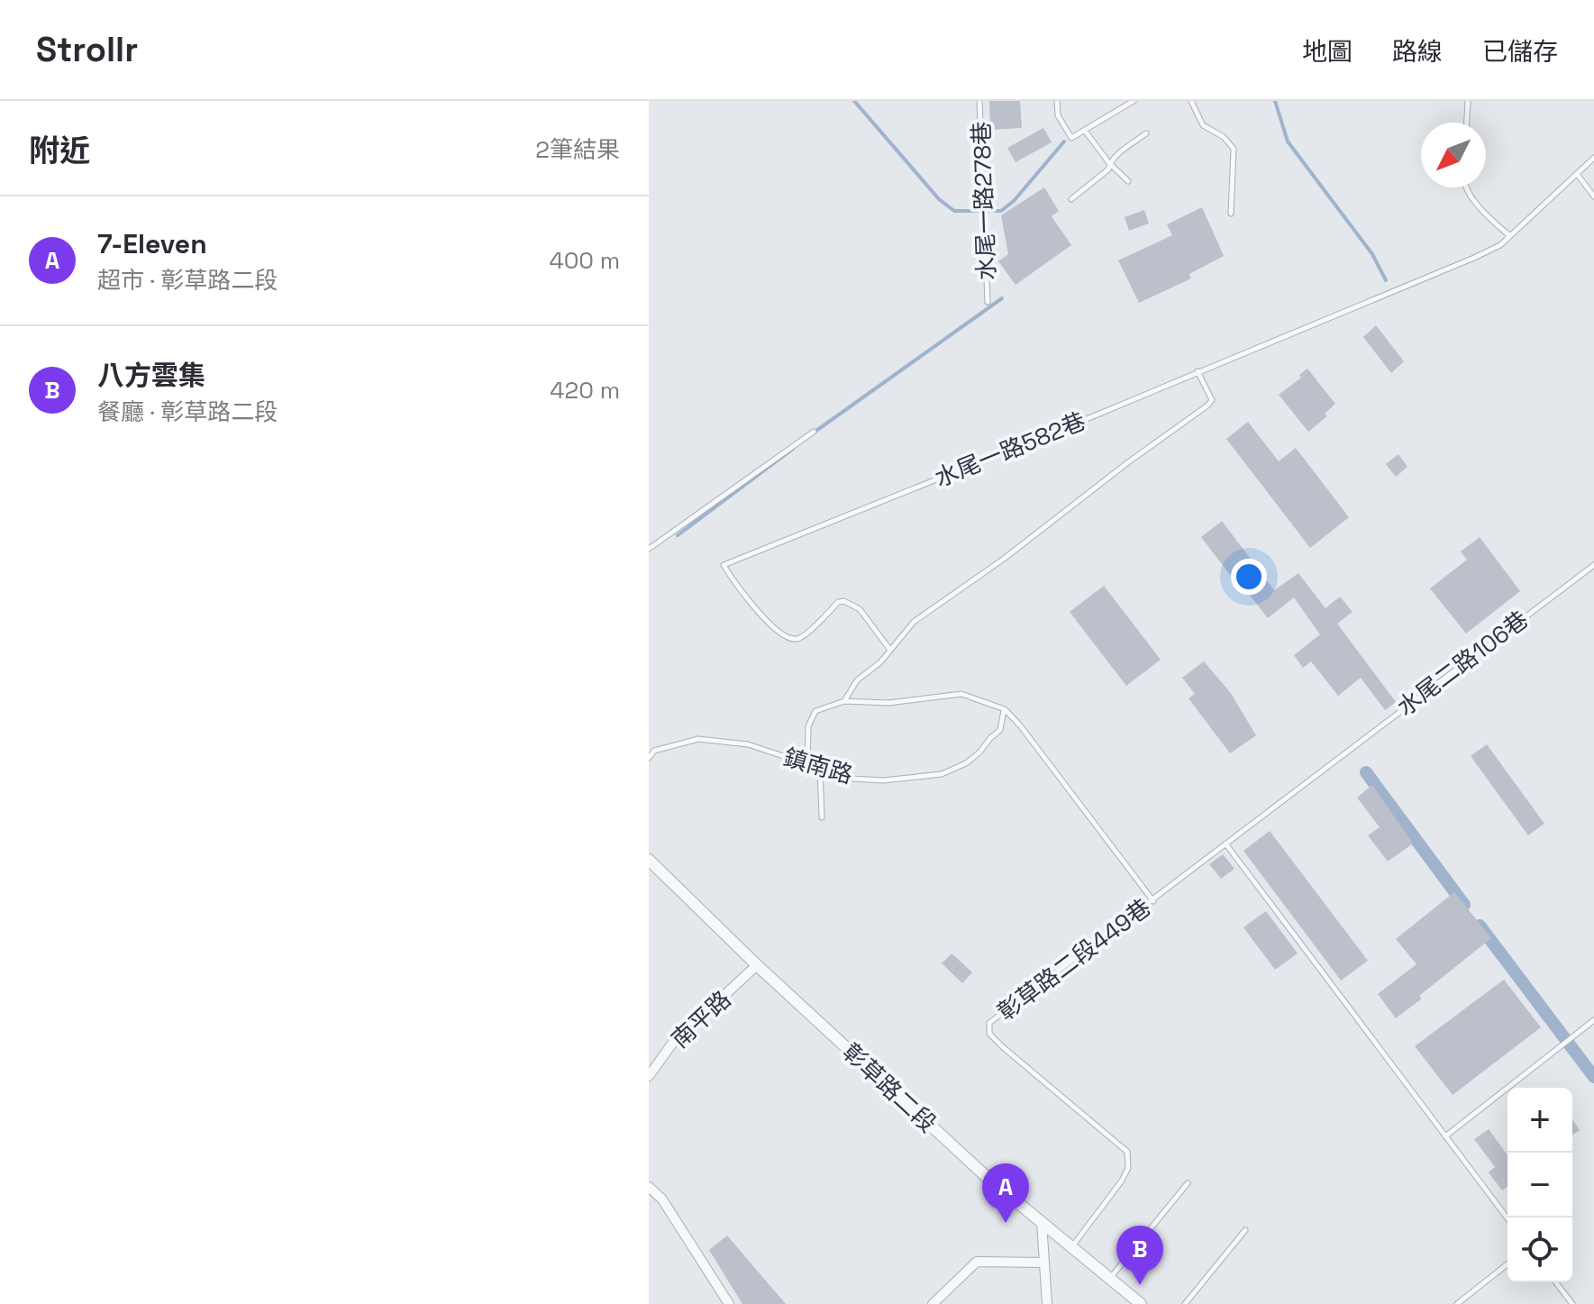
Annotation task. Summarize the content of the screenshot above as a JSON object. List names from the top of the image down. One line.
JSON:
{"streets":{"street":["南平路","彰草路二段"],"lane":["水尾一路278巷","水尾一路582巷","水尾二路106巷","鎮南路","彰草路二段449巷"]},"crossings":[["水尾二路106巷","彰草路二段449巷"],["彰草路二段449巷","彰草路二段"],["南平路","彰草路二段"]],"north":"bottom left","page":{"header":"Strollr","nav":["地圖","路線","已儲存"],"heading":["附近","2筆結果"],"list":[{"mark":"A","name":"7-Eleven","note":"超市 · 彰草路二段","value":"400 m"},{"mark":"B","name":"八方雲集","note":"餐廳 · 彰草路二段","value":"420 m"}],"map_buttons":["+","−"],"pins":["A","B"]}}
